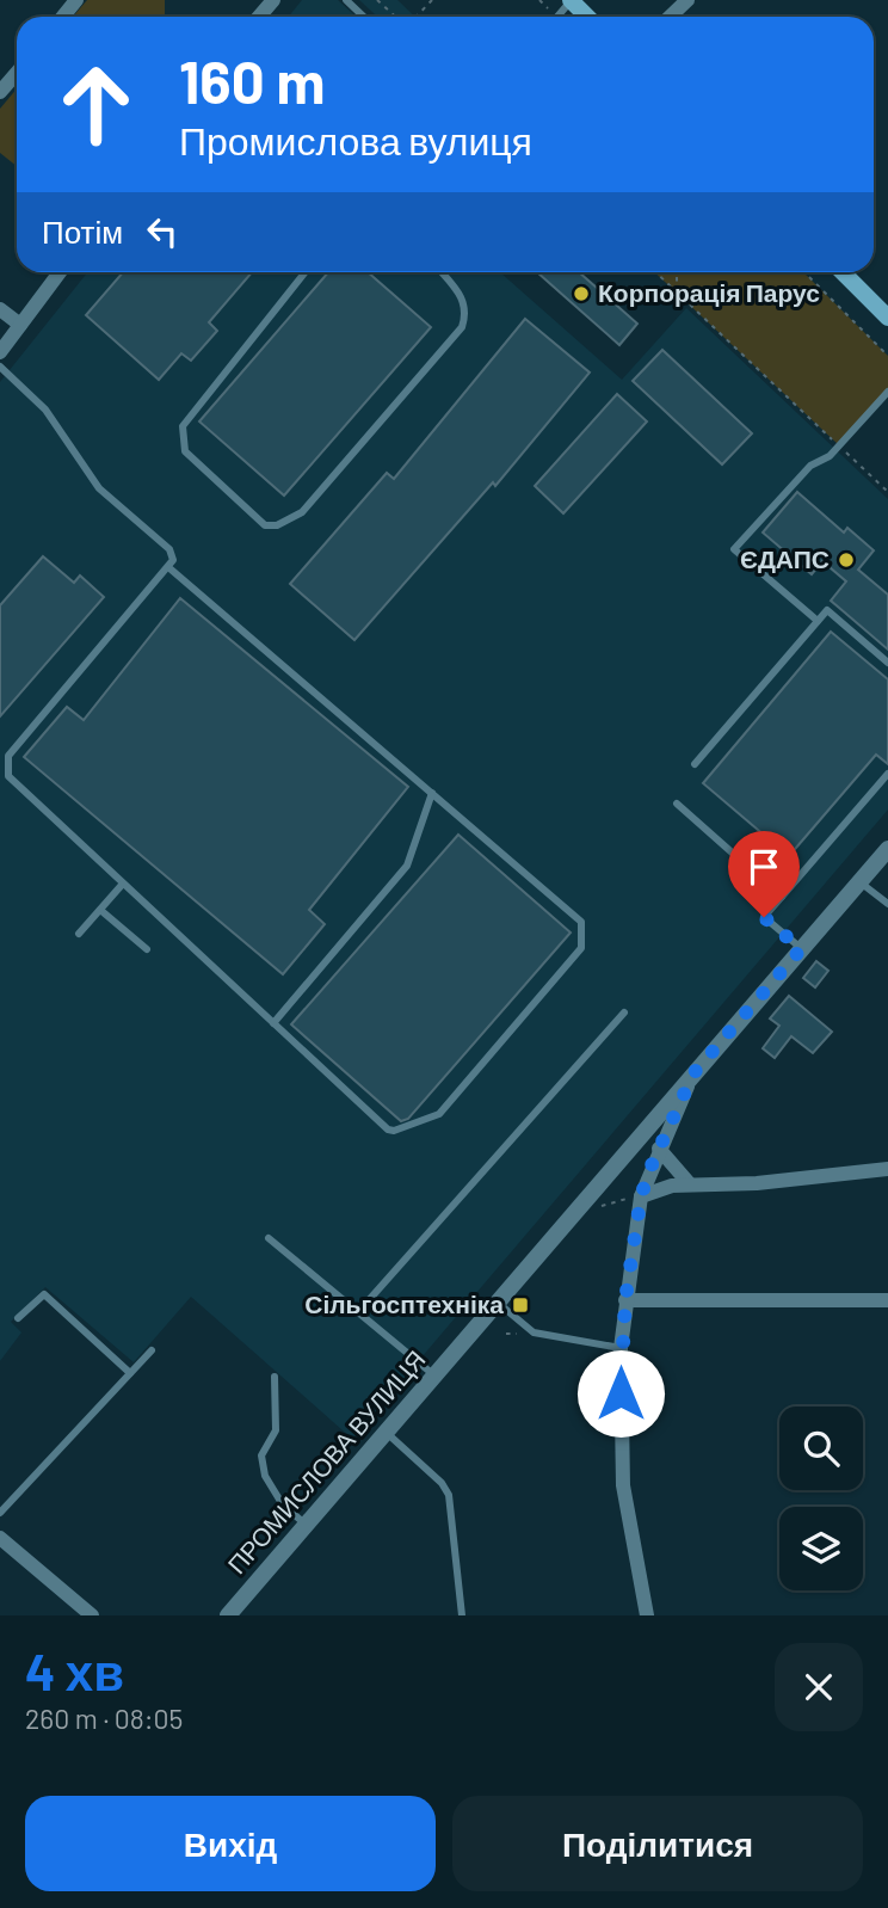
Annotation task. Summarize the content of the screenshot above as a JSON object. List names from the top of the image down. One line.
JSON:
{"streets":{"street":["ПРОМИСЛОВА ВУЛИЦЯ"]},"places":{"other":["Корпорація Парус","ЄДАПС"],"transit":["Сільгосптехніка"]},"page":{"turn":["160 m","Промислова вулиця"],"then":"Потім","heading":["4 хв","260 m · 08:05"],"buttons":["Вихід","Поділитися"]}}
